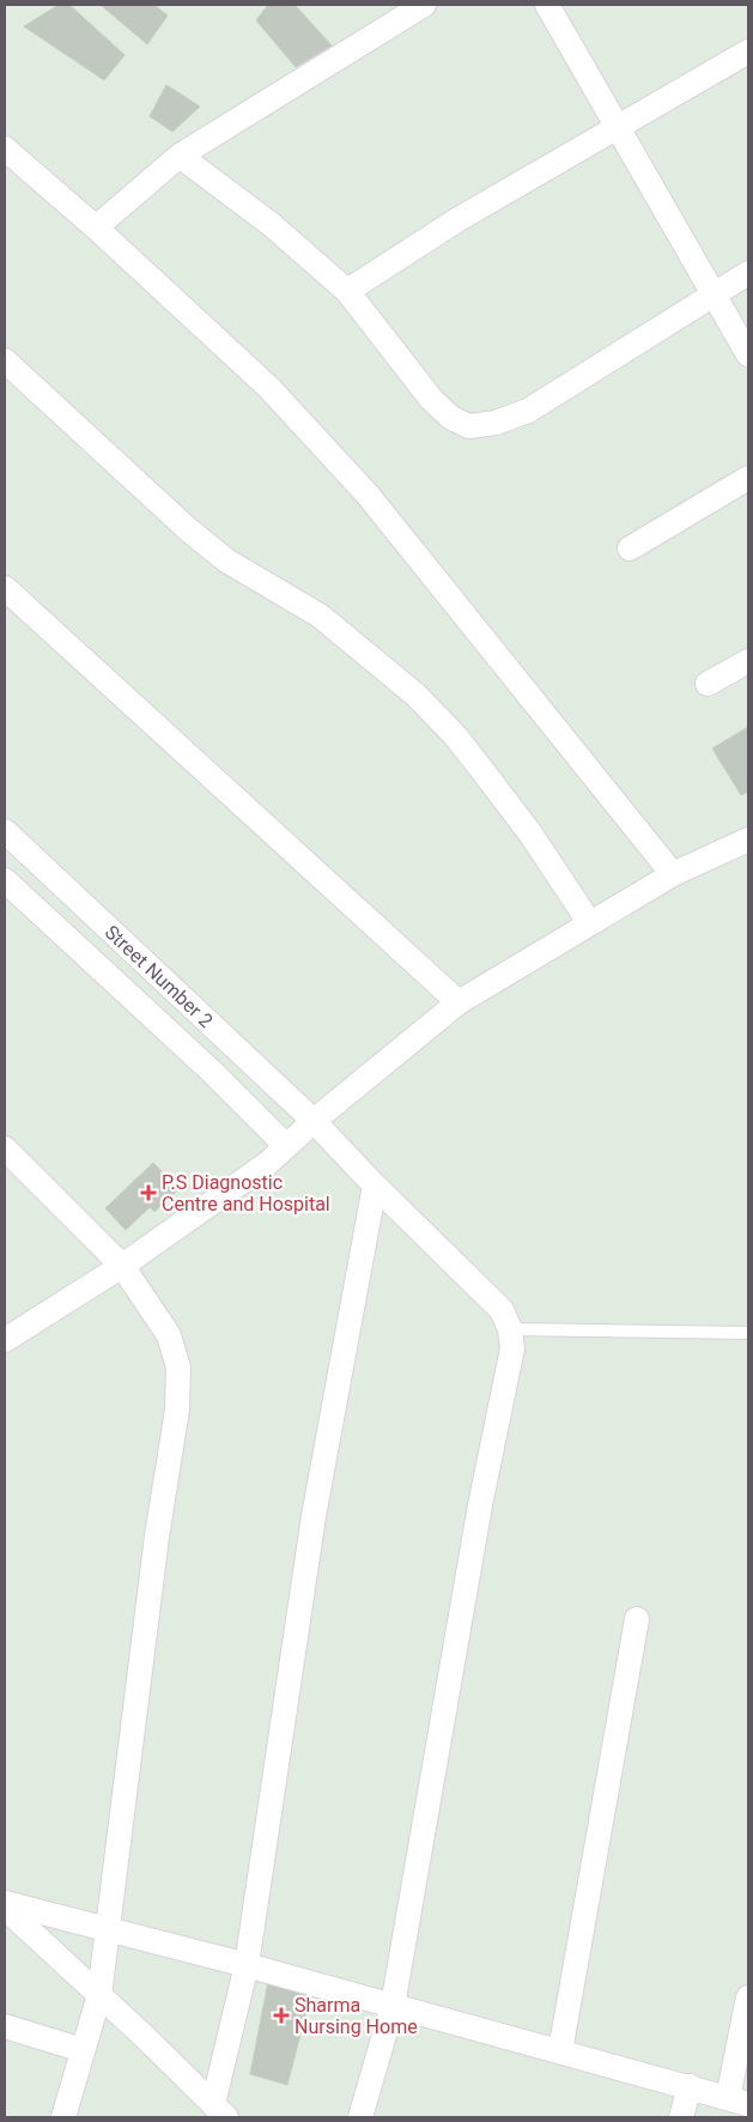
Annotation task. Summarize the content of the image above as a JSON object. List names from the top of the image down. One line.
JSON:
{"streets":{"street":["Street Number 2"]},"places":{"health":["P.S Diagnostic Centre and Hospital","Sharma Nursing Home"]}}
